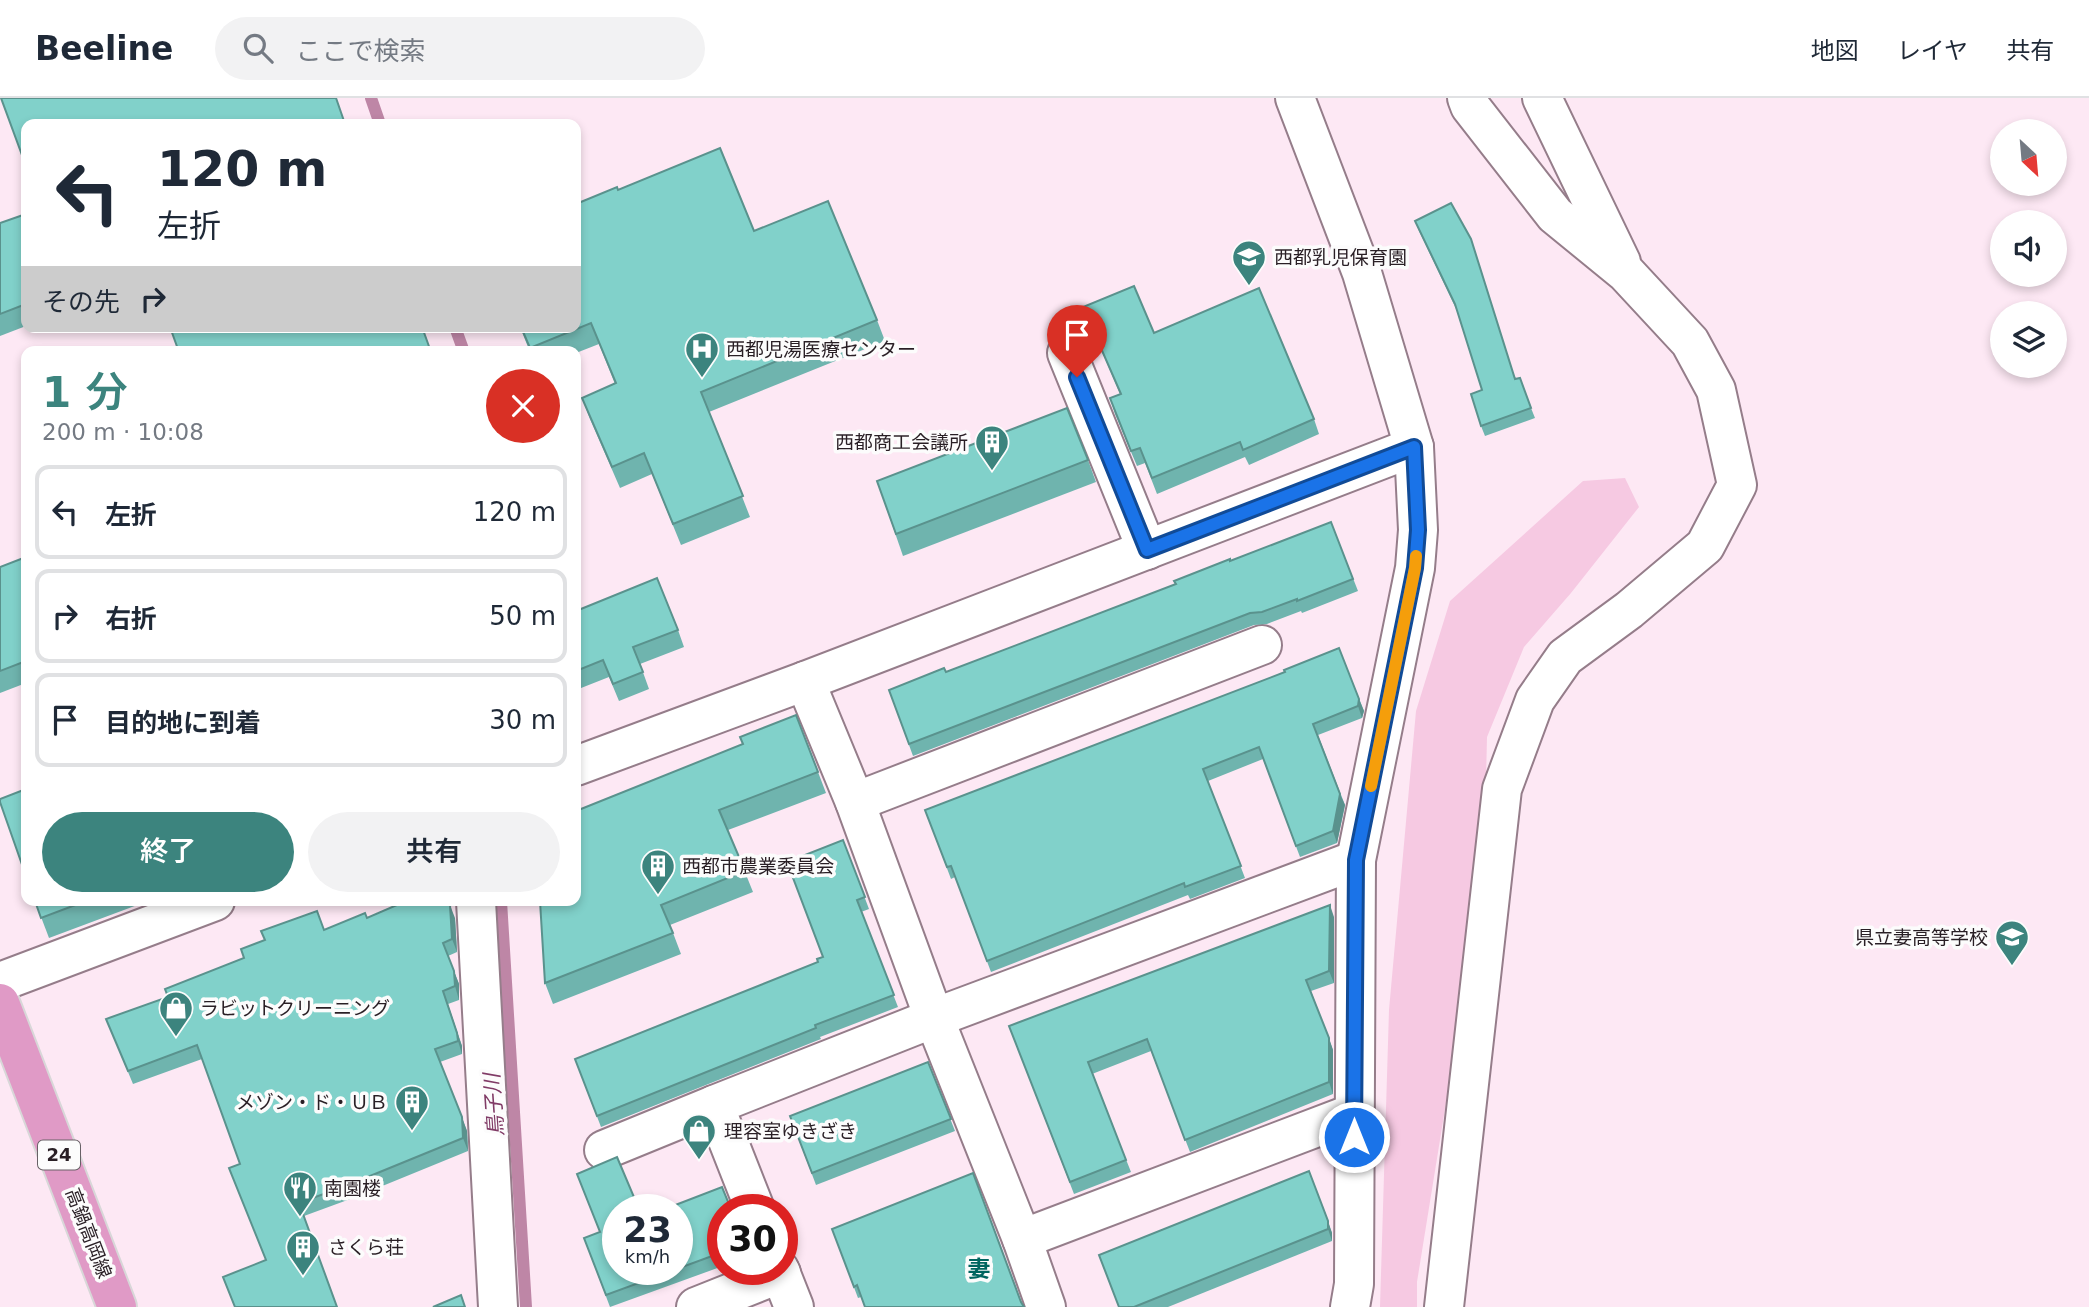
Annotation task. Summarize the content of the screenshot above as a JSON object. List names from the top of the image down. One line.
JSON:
{"streets":{"main road":["24","高鍋高岡線"]},"districts":["妻"],"water":["鳥子川"],"places":{"school or university":["西都乳児保育園","県立妻高等学校"],"hospital":["西都児湯医療センター"],"building":["西都商工会議所","西都市農業委員会","メゾン・ド・ＵＢ","さくら荘"],"shop":["ラビットクリーニング","理容室ゆきざき"],"restaurant":["南園楼"]},"north":"bottom right","page":{"header":"Beeline","search":"ここで検索","nav":["地図","レイヤ","共有"],"turn":["120 m","左折"],"then":"その先","heading":["1 分","200 m · 10:08"],"list":[{"name":"左折","value":"120 m"},{"name":"右折","value":"50 m"},{"name":"目的地に到着","value":"30 m"}],"buttons":["終了","共有"],"speed":"23 km/h","limit":"30"}}
